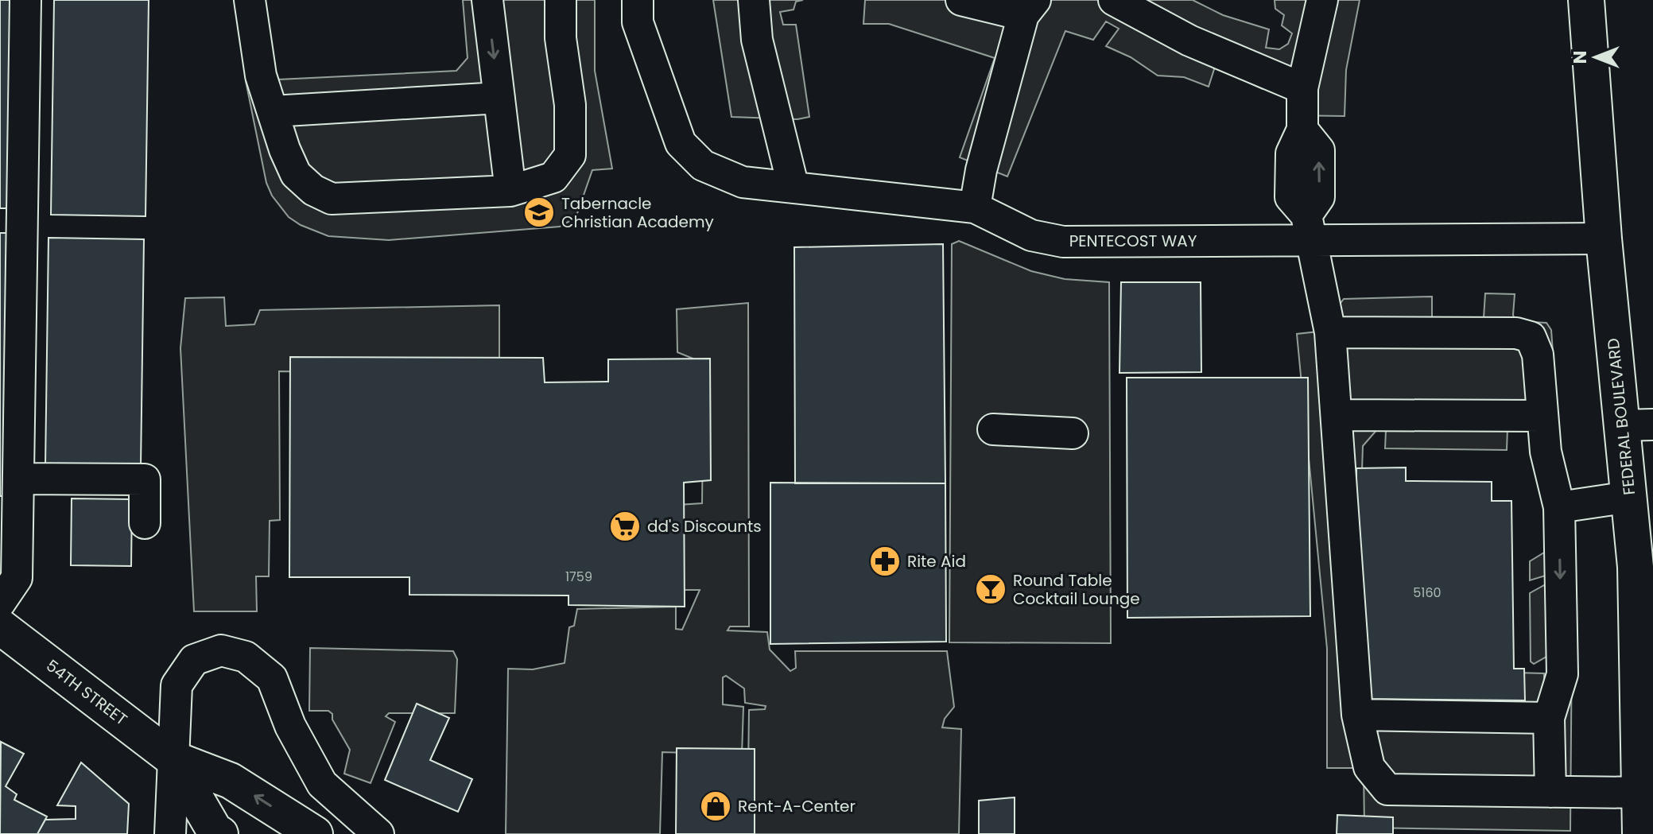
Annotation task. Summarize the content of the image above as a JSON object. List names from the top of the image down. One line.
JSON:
{"streets":{"main road":["FEDERAL BOULEVARD","54TH STREET"],"street":["PENTECOST WAY"]},"crossings":[["PENTECOST WAY","FEDERAL BOULEVARD"]],"places":{"school or university":["Tabernacle Christian Academy"],"supermarket":["dd's Discounts"],"pharmacy":["Rite Aid"],"bar":["Round Table Cocktail Lounge"],"shop":["Rent-A-Center"]},"house_numbers":["1759","5160"],"north":"left"}
